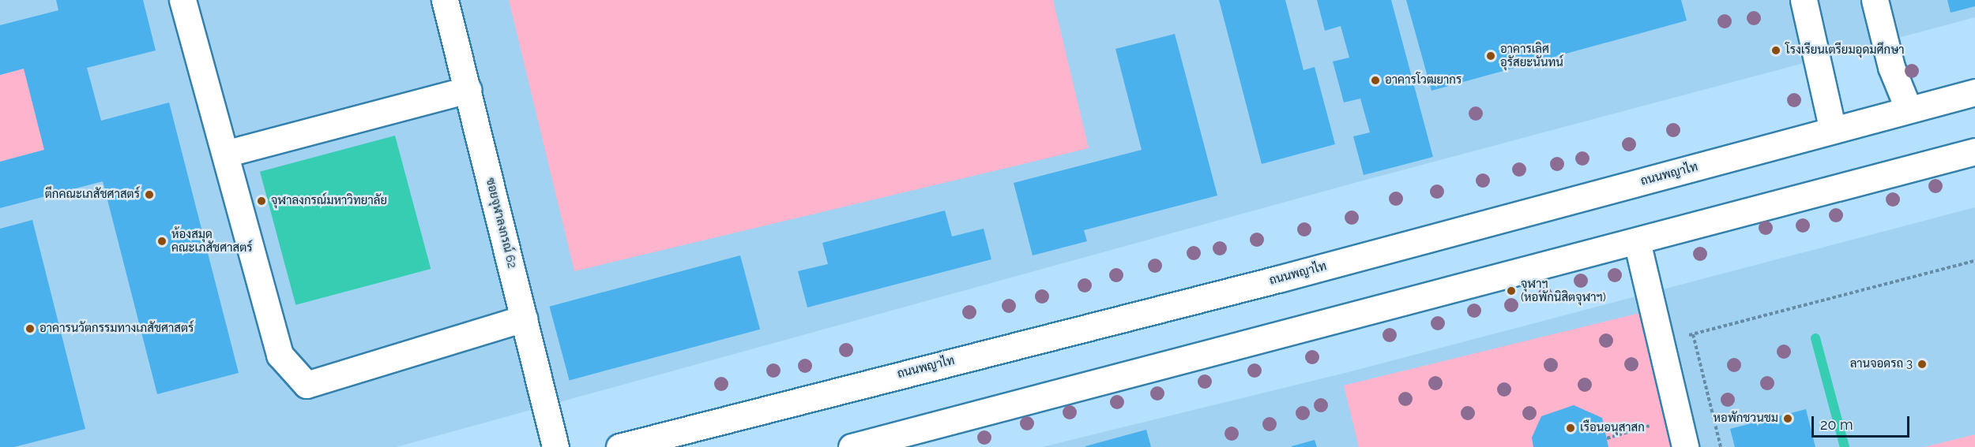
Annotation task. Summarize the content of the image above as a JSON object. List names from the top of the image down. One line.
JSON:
{"streets":{"main road":["ถนนพญาไท","ซอยจุฬาลงกรณ์ 62"]},"places":["โรงเรียนเตรียมอุดมศึกษา","อาคารเลิศ อุรัสยะนันทน์","อาคารโวฒยากร","ตึกคณะเภสัชศาสตร์","จุฬาลงกรณ์มหาวิทยาลัย","ห้องสมุด คณะเภสัชศาสตร์","จุฬาฯ (หอพักนิสิตจุฬาฯ)","อาคารนวัตกรรมทางเภสัชศาสตร์","ลานจอดรถ 3","หอพักชวนชม","เรือนอนุสาสก"],"scale_bar":"20 m"}
